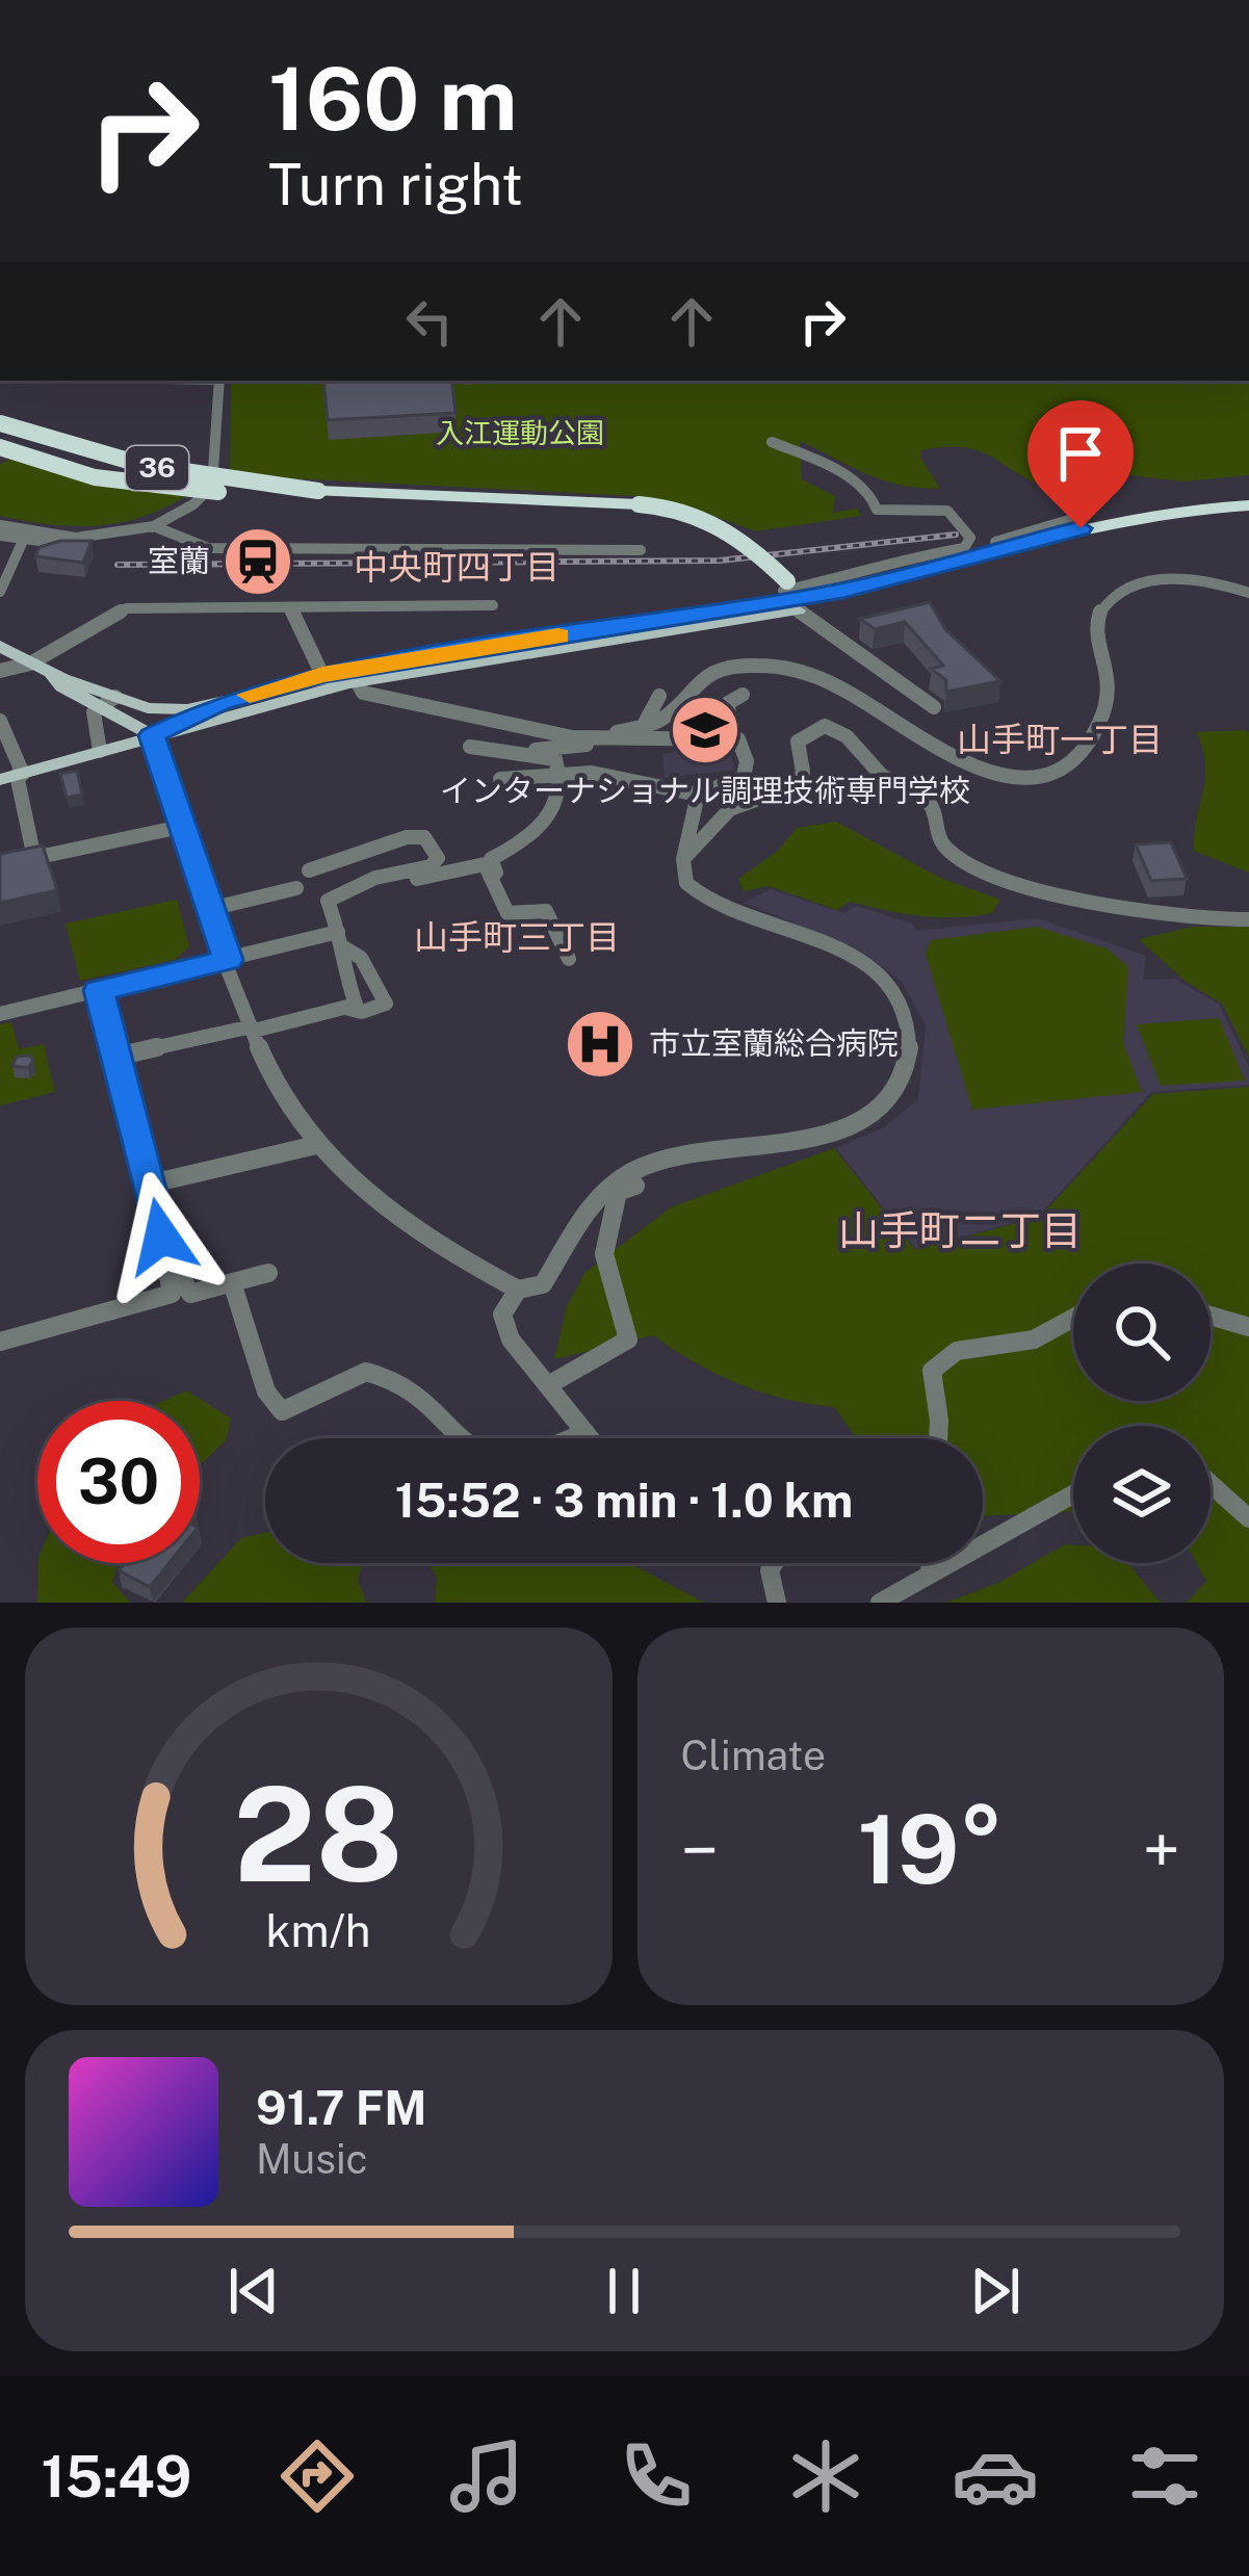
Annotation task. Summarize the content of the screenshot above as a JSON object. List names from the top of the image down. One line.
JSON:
{"streets":{"highway":["36"]},"districts":["中央町四丁目","山手町一丁目","山手町三丁目","山手町二丁目"],"parks":["入江運動公園"],"places":{"station":["室蘭"],"school or university":["インターナショナル調理技術専門学校"],"hospital":["市立室蘭総合病院"]},"page":{"turn":["160 m","Turn right"],"limit":"30","trip":"15:52 · 3 min · 1.0 km","tile":"Climate","heat":["−","19°","+"],"song":["91.7 FM","Music"],"tabs":"15:49","gauge":["28","km/h"]}}
